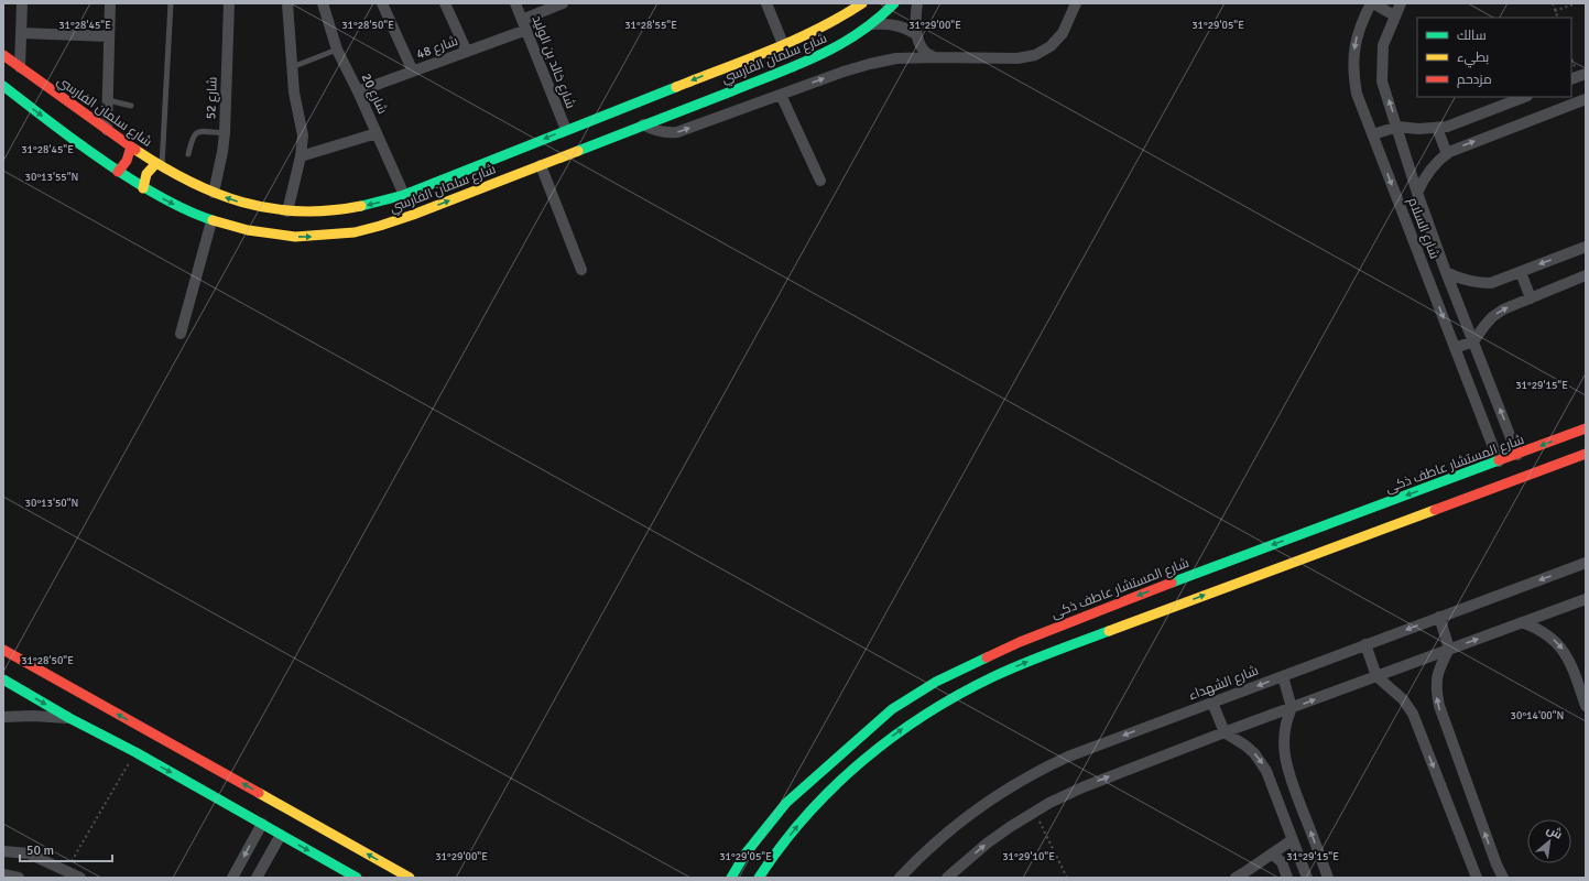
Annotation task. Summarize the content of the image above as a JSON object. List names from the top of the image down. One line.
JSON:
{"streets":{"street":["شارع 48","شارع سلمان الفارسي","شارع خالد بن الوليد","شارع 20","شارع 52","شارع السلام","شارع المستشار عاطف ذكى","شارع الشهداء"]},"crossings":[["شارع 48","شارع خالد بن الوليد"],["شارع 48","شارع 20"],["شارع سلمان الفارسي","شارع خالد بن الوليد"],["شارع سلمان الفارسي","شارع 20"],["شارع سلمان الفارسي","شارع 52"],["شارع السلام","شارع المستشار عاطف ذكى"]],"legend":["سالك","بطيء","مزدحم"],"scale_bar":"50 m","north":"top right","coordinates":["31°28'45\"E","31°28'50\"E","31°28'55\"E","31°29'00\"E","31°29'05\"E","30°13'55\"N","31°29'15\"E","30°13'50\"N","30°14'00\"N","31°29'10\"E"]}
